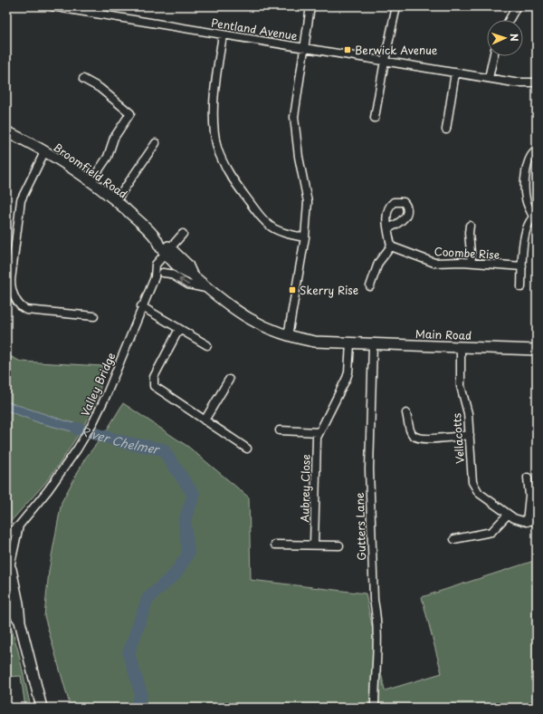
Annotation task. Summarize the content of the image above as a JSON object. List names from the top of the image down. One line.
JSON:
{"streets":{"main road":["Broomfield Road","Main Road"],"street":["Pentland Avenue","Coombe Rise","Valley Bridge","Vellacotts","Aubrey Close","Gutters Lane"]},"crossings":[["Broomfield Road","Main Road"],["Broomfield Road","Valley Bridge"],["Broomfield Road","Aubrey Close"],["Main Road","Vellacotts"],["Main Road","Aubrey Close"],["Main Road","Gutters Lane"]],"water":["River Chelmer"],"places":{"transit":["Berwick Avenue","Skerry Rise"]},"north":"right"}
